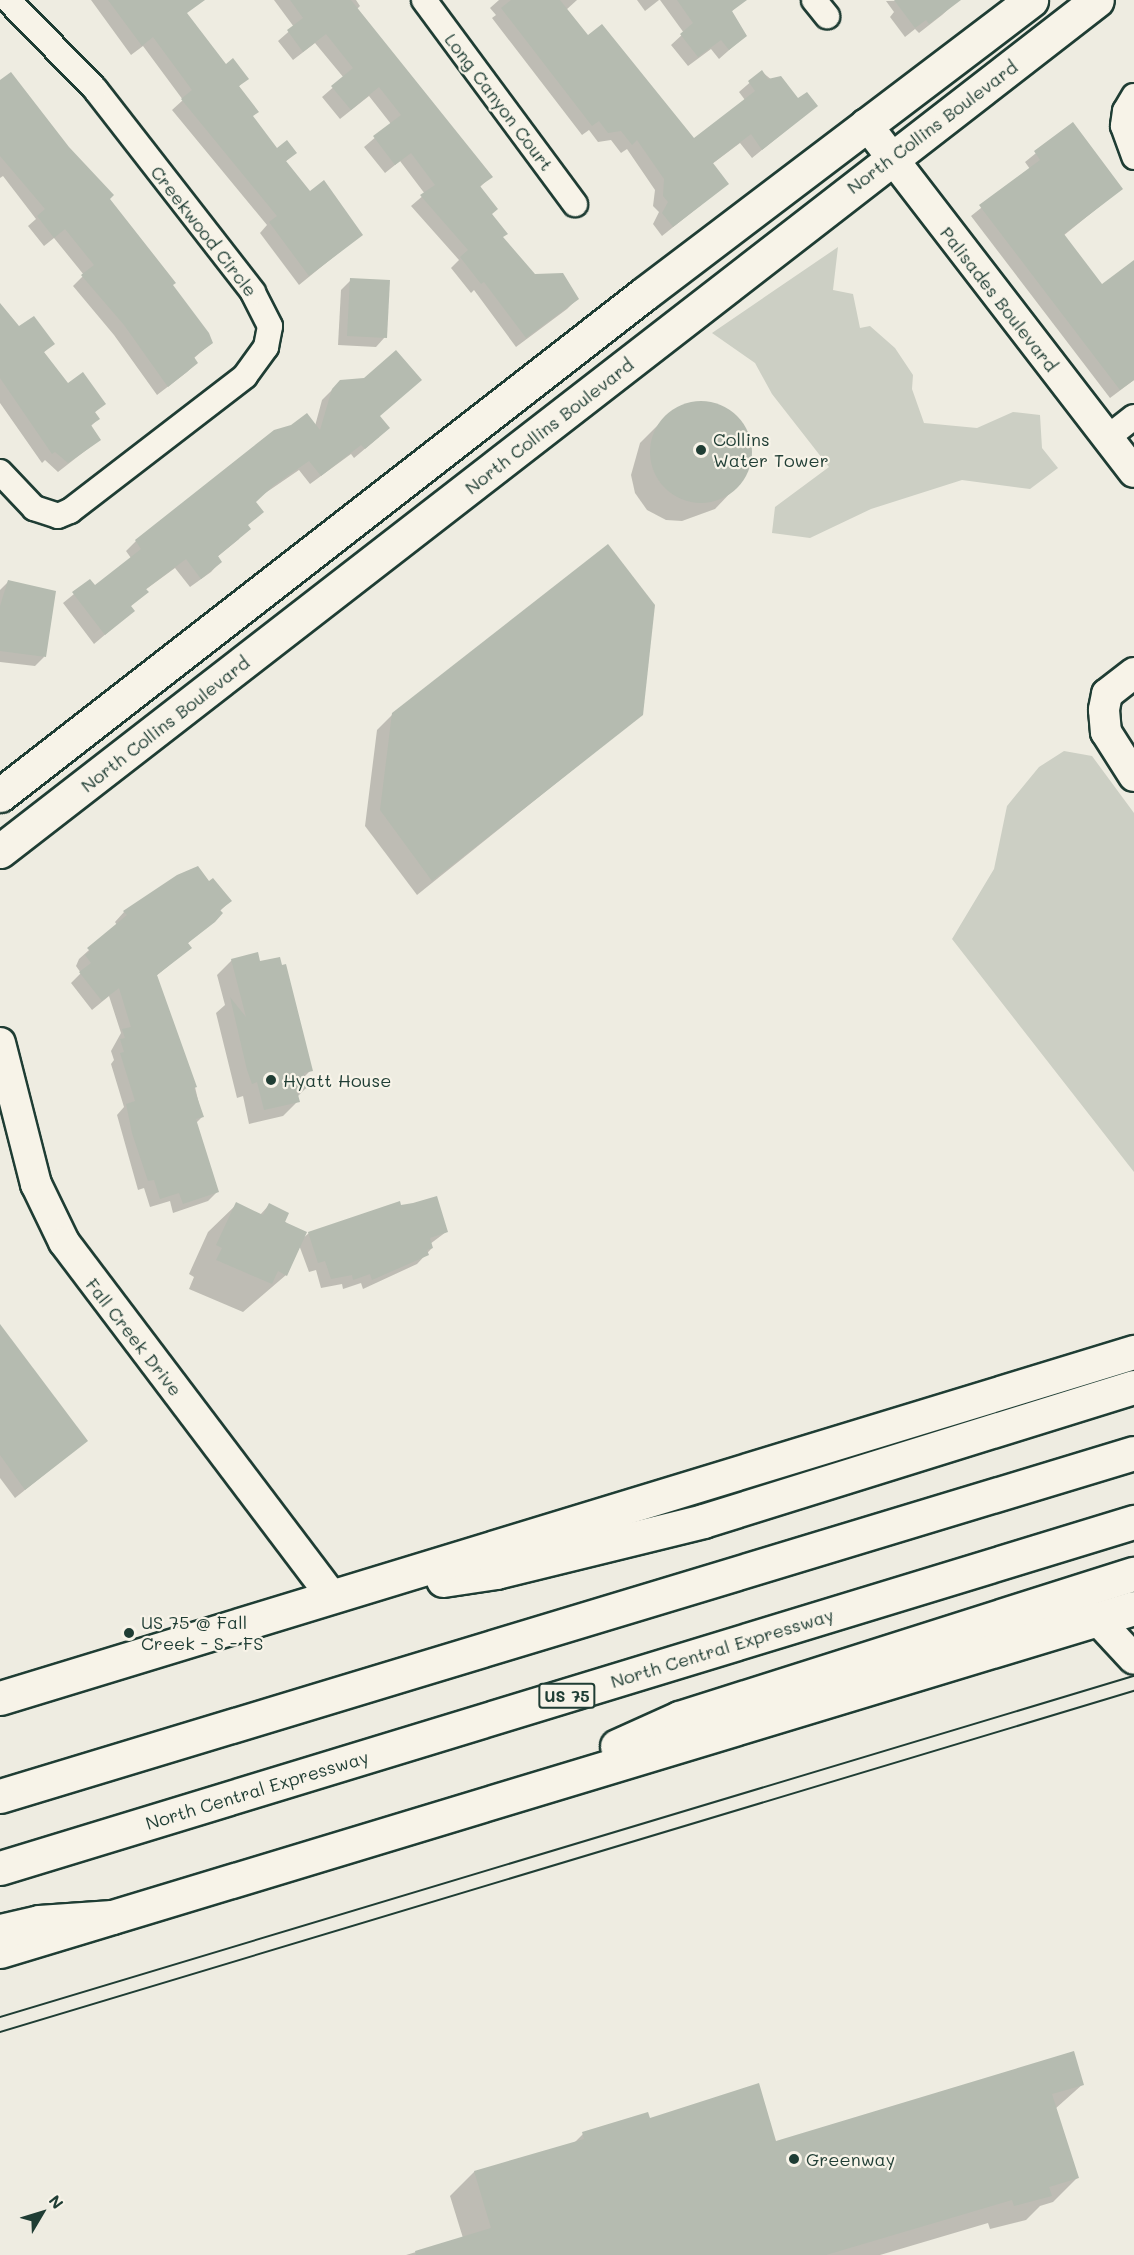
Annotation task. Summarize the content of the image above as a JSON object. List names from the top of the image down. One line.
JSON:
{"streets":{"main road":["North Collins Boulevard","North Central Expressway","US 75"],"street":["Long Canyon Court","Creekwood Circle","Palisades Boulevard","Fall Creek Drive"]},"crossings":[["North Collins Boulevard","Palisades Boulevard"]],"places":["Collins Water Tower","Hyatt House","US 75 @ Fall Creek - S - FS","Greenway"],"north":"top right"}
